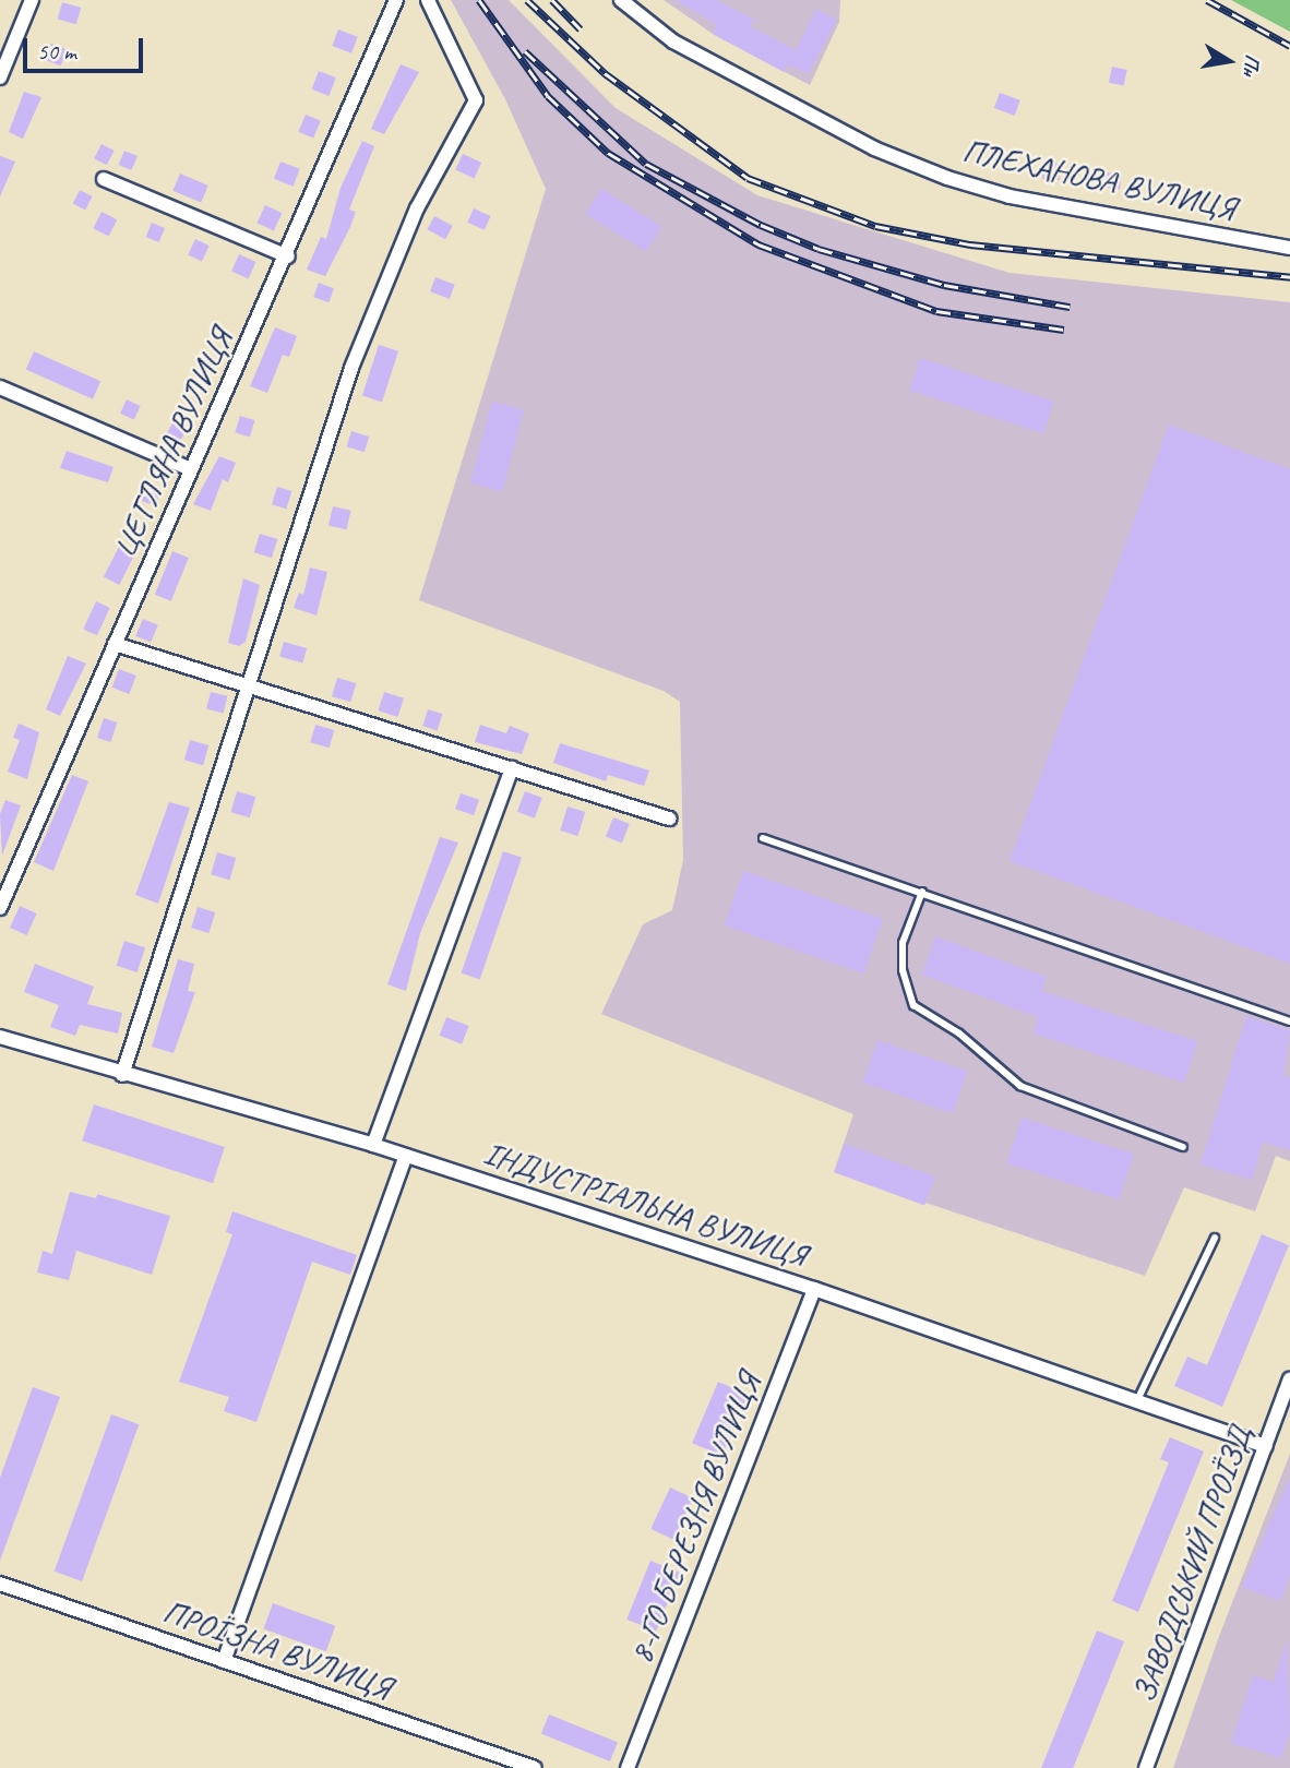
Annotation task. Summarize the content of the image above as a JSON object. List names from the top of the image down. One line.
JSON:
{"streets":{"street":["ПЛЕХАНОВА ВУЛИЦЯ","ЦЕГЛЯНА ВУЛИЦЯ","ІНДУСТРІАЛЬНА ВУЛИЦЯ","8-ГО БЕРЕЗНЯ ВУЛИЦЯ","ЗАВОДСЬКИЙ ПРОЇЗД","ПРОЇЗНА ВУЛИЦЯ"]},"crossings":[["ІНДУСТРІАЛЬНА ВУЛИЦЯ","8-ГО БЕРЕЗНЯ ВУЛИЦЯ"],["ІНДУСТРІАЛЬНА ВУЛИЦЯ","ЗАВОДСЬКИЙ ПРОЇЗД"]],"scale_bar":"50 m","north":"right"}
